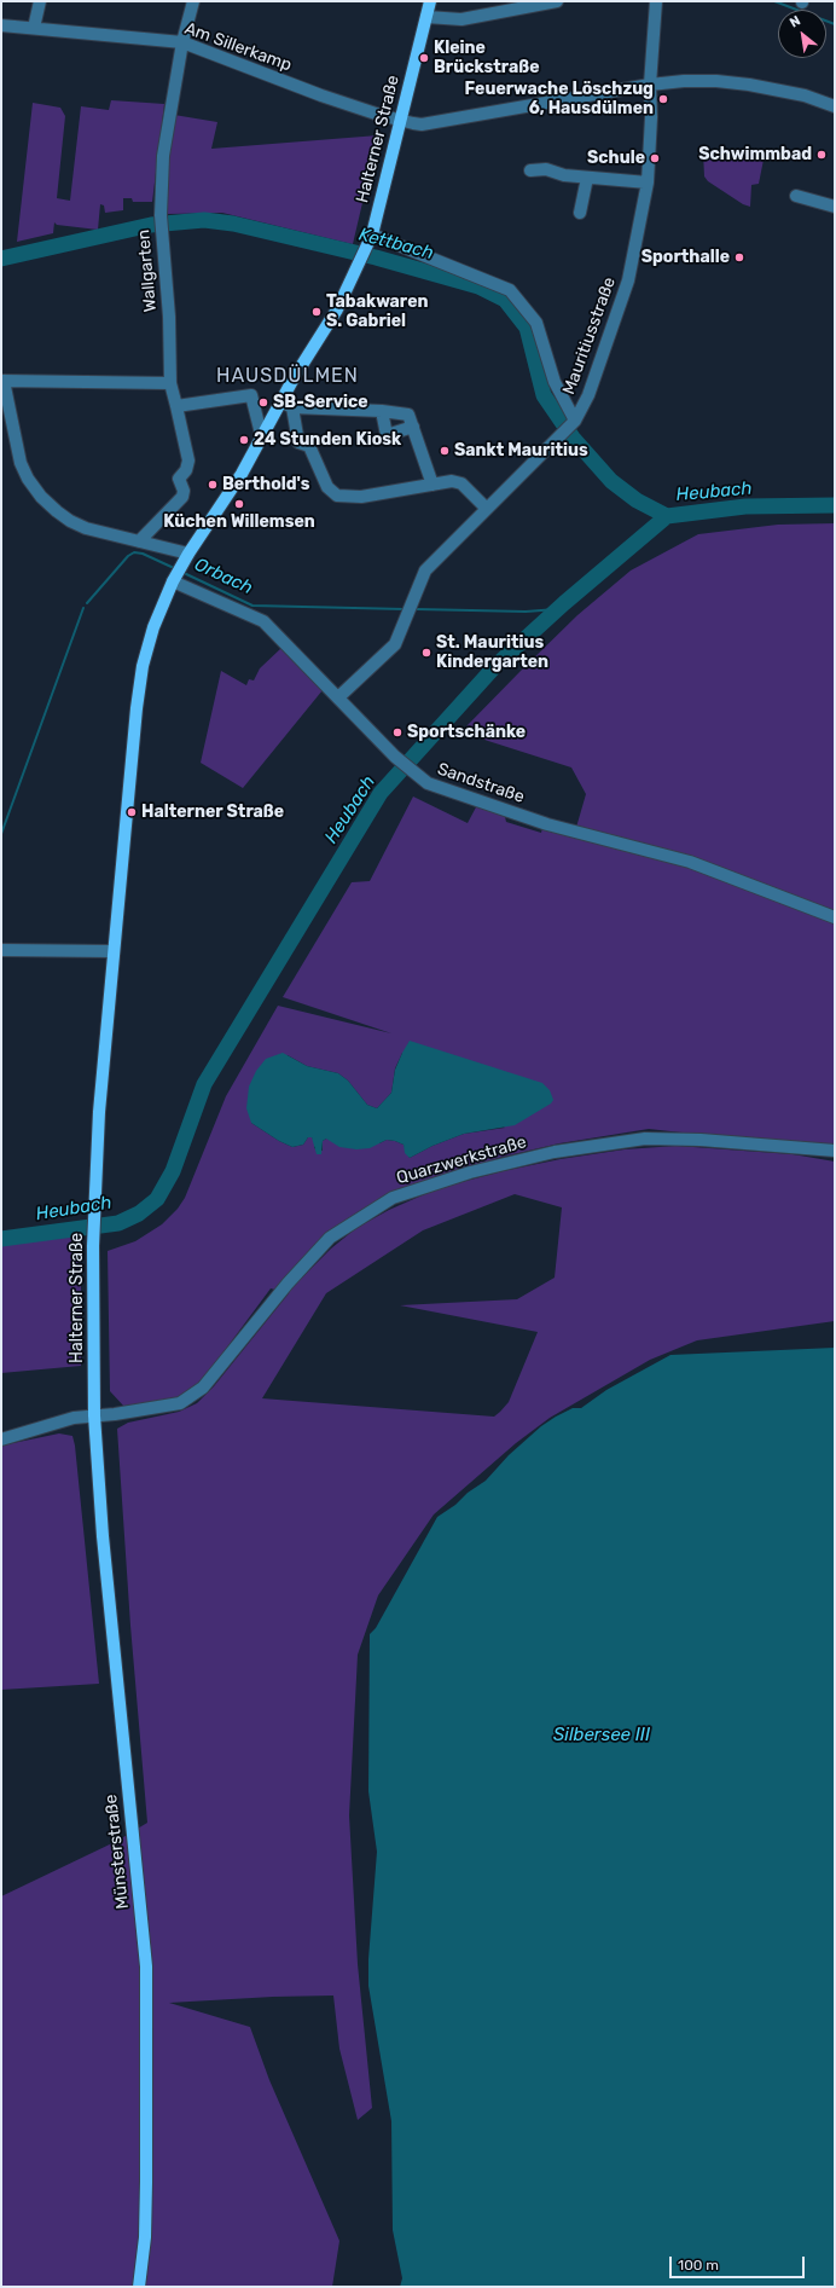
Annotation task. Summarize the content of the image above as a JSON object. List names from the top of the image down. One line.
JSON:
{"streets":{"main road":["Halterner Straße","Münsterstraße"],"street":["Am Sillerkamp","Wallgarten","Mauritiusstraße","Sandstraße","Quarzwerkstraße"]},"crossings":[["Am Sillerkamp","Halterner Straße"],["Am Sillerkamp","Wallgarten"],["Am Sillerkamp","Mauritiusstraße"],["Halterner Straße","Sandstraße"],["Halterner Straße","Quarzwerkstraße"],["Halterner Straße","Münsterstraße"],["Mauritiusstraße","Sandstraße"],["Quarzwerkstraße","Münsterstraße"]],"districts":["HAUSDÜLMEN"],"water":["Kettbach","Heubach","Orbach","Silbersee III"],"places":["Kleine Brückstraße","Feuerwache Löschzug 6, Hausdülmen","Schwimmbad","Schule","Sporthalle","Tabakwaren S. Gabriel","SB-Service","24 Stunden Kiosk","Sankt Mauritius","Berthold's","Küchen Willemsen","St. Mauritius Kindergarten","Sportschänke","Halterner Straße"],"scale_bar":"100 m","north":"top left"}
